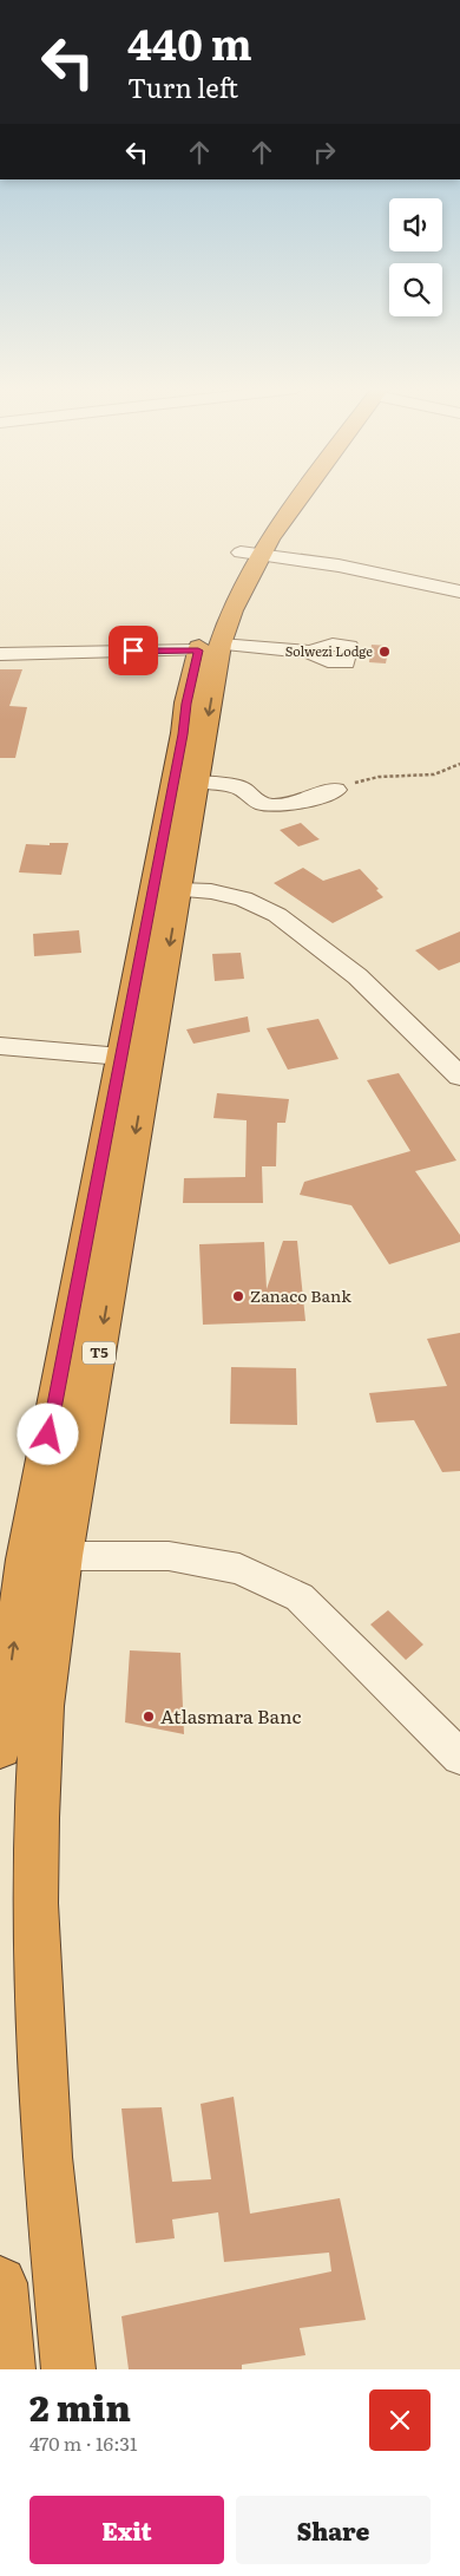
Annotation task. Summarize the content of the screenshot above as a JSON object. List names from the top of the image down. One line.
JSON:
{"streets":{"highway":["T5"]},"places":["Solwezi Lodge","Zanaco Bank","Atlasmara Banc"],"page":{"turn":["440 m","Turn left"],"heading":["2 min","470 m · 16:31"],"buttons":["Exit","Share"]}}
